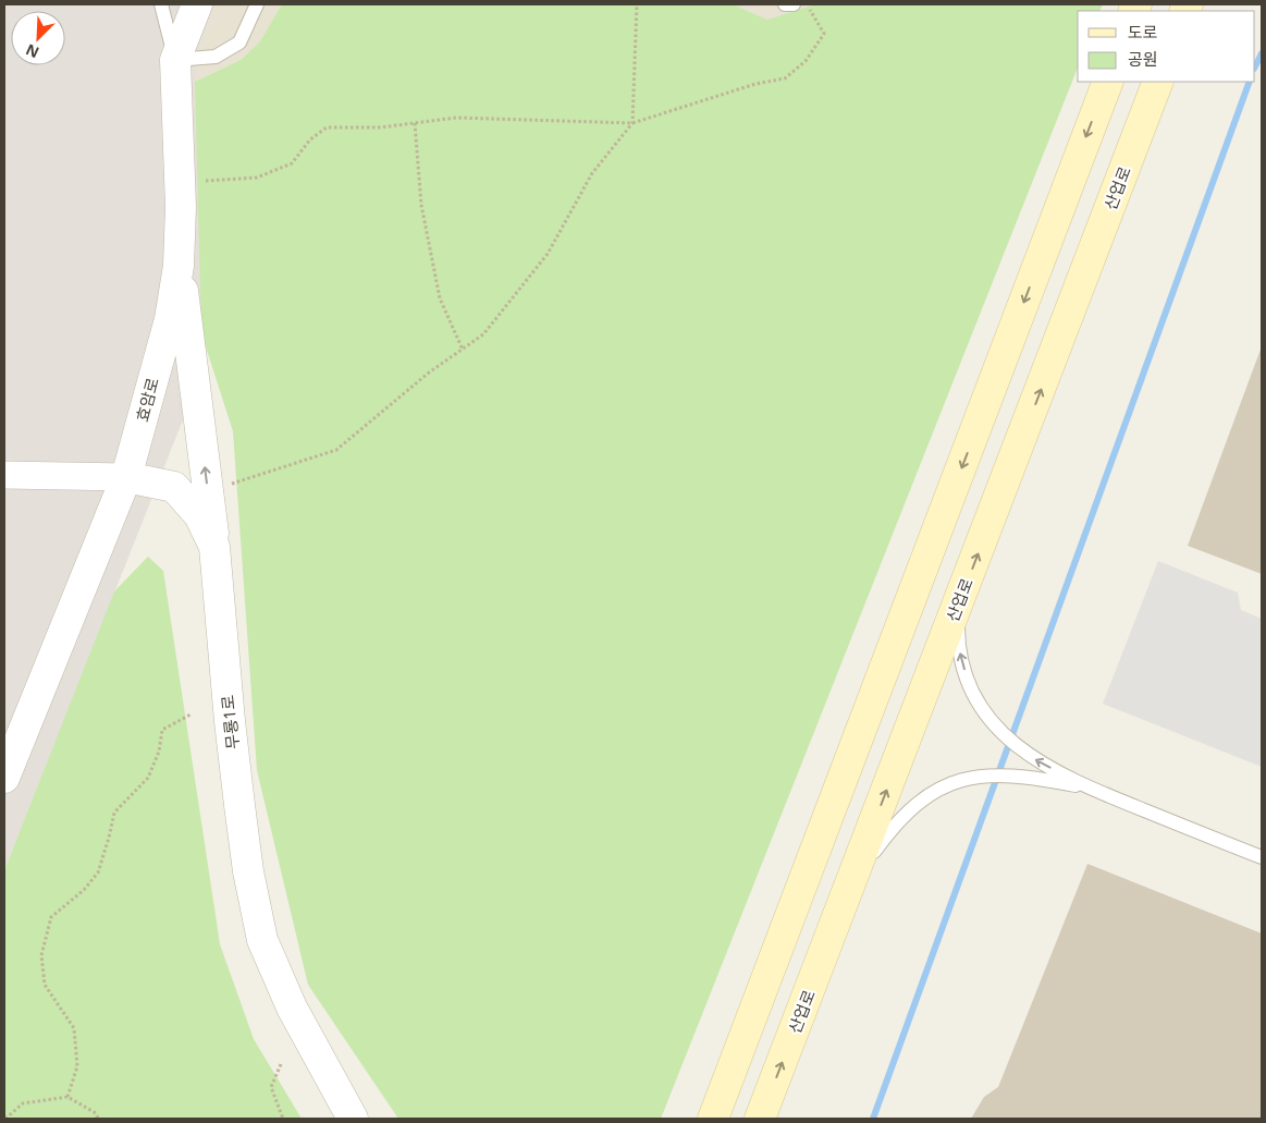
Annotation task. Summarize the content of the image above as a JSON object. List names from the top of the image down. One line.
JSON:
{"streets":{"main road":["산업로"],"street":["효암로","무룡1로"]},"crossings":[["효암로","무룡1로"]],"legend":["도로","공원"],"north":"bottom left"}
